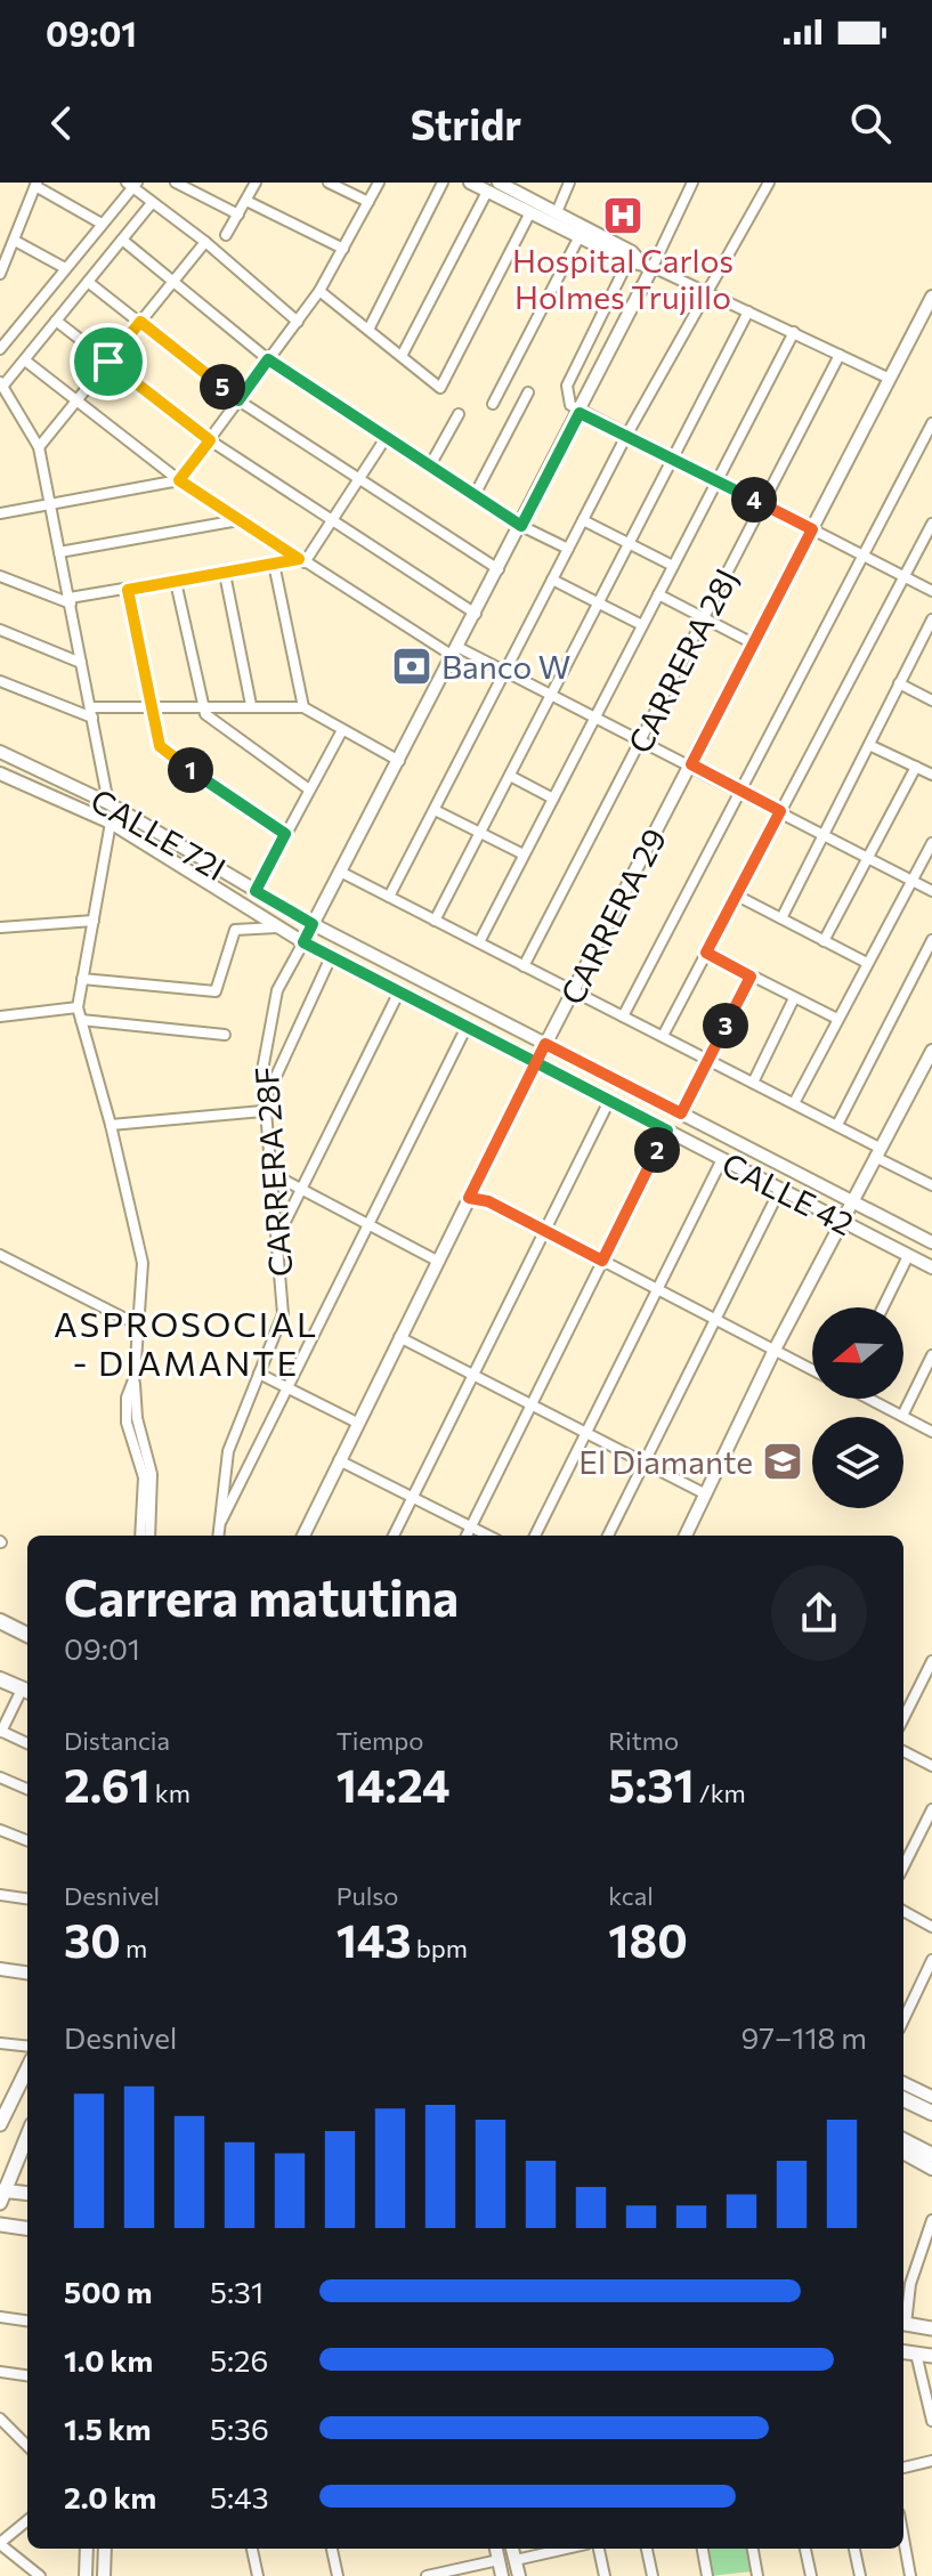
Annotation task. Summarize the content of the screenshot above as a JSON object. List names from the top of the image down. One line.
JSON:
{"streets":{"street":["CARRERA 28J","CALLE 72I","CARRERA 29","CARRERA 28F","CALLE 42"]},"crossings":[["CALLE 72I","CARRERA 28F"],["CALLE 72I","CALLE 42"],["CARRERA 29","CALLE 42"],["CARRERA 28F","CALLE 42"]],"districts":["ASPROSOCIAL - DIAMANTE"],"places":{"hospital":["Hospital Carlos Holmes Trujillo"],"bank":["Banco W"],"school or university":["El Diamante"]},"north":"left","page":{"status":"09:01","header":"Stridr","pins":["5","4","1","3","2"],"heading":["Carrera matutina","09:01"],"stats":[["Distancia","2.61 km"],["Tiempo","14:24"],["Ritmo","5:31 /km"],["Desnivel","30 m"],["Pulso","143 bpm"],["kcal","180"]],"chart":["Desnivel","97–118 m"],"list":[{"name":"500 m","note":"5:31"},{"name":"1.0 km","note":"5:26"},{"name":"1.5 km","note":"5:36"},{"name":"2.0 km","note":"5:43"}]}}
